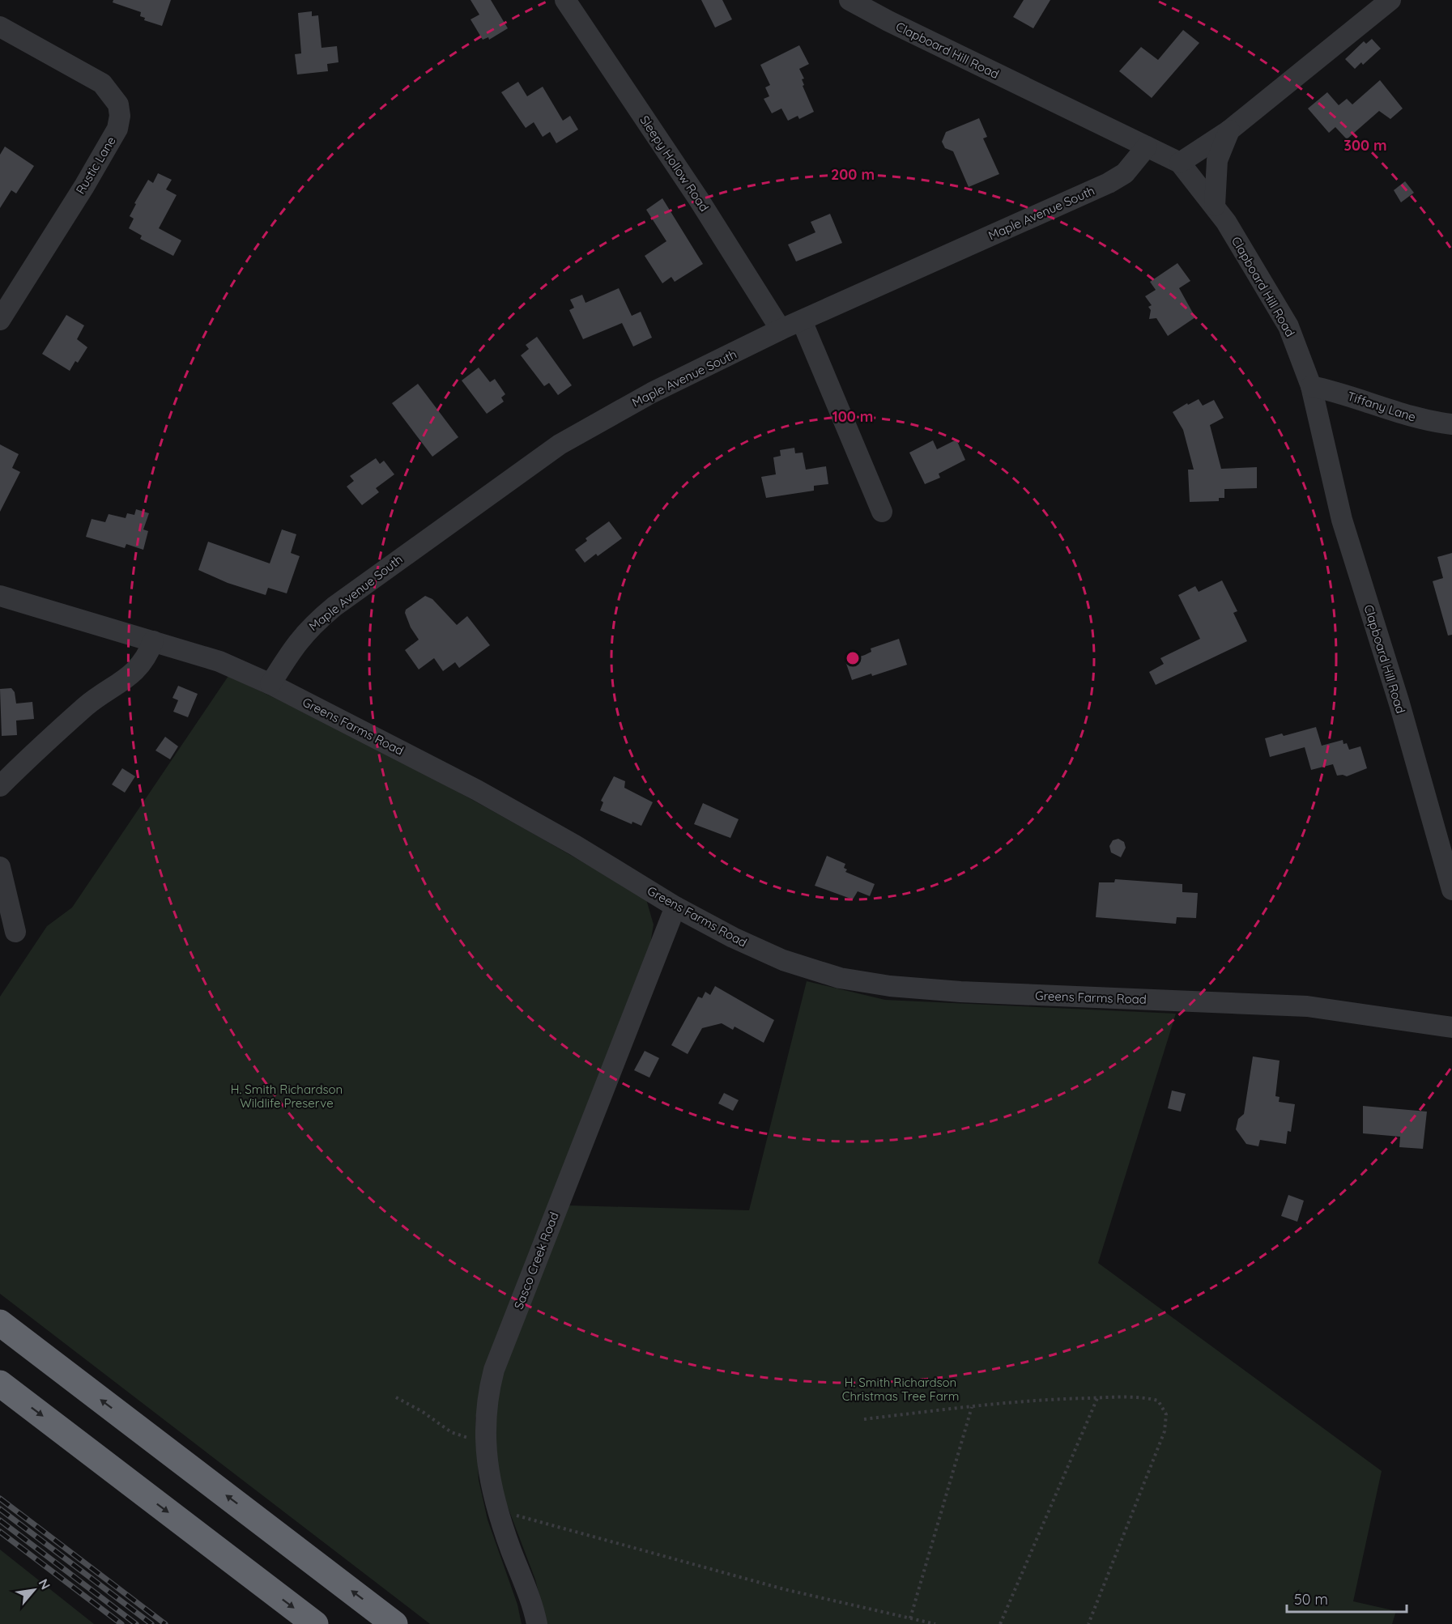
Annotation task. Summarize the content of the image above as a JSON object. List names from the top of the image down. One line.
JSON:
{"streets":{"street":["Clapboard Hill Road","Sleepy Hollow Road","Rustic Lane","Maple Avenue South","Tiffany Lane","Greens Farms Road","Sasco Creek Road"]},"crossings":[["Clapboard Hill Road","Maple Avenue South"],["Clapboard Hill Road","Tiffany Lane"],["Sleepy Hollow Road","Maple Avenue South"],["Maple Avenue South","Greens Farms Road"],["Greens Farms Road","Sasco Creek Road"]],"parks":["H. Smith Richardson Wildlife Preserve","H. Smith Richardson Christmas Tree Farm"],"scale_bar":"50 m","north":"top right","rings":["300 m","200 m","100 m"]}
